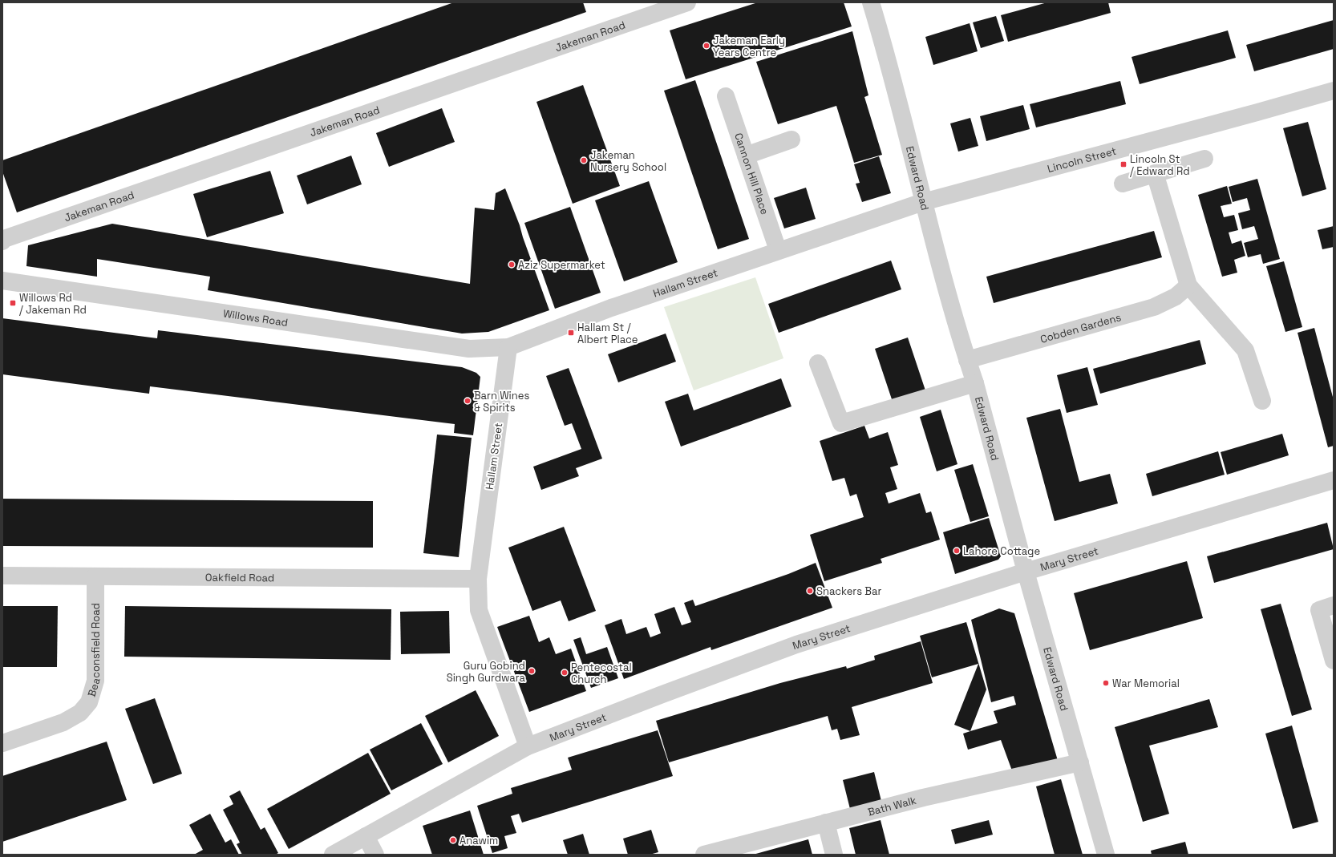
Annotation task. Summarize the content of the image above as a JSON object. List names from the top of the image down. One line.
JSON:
{"streets":{"street":["Jakeman Road","Lincoln Street","Cannon Hill Place","Edward Road","Hallam Street","Willows Road","Cobden Gardens","Mary Street","Oakfield Road","Beaconsfield Road","Bath Walk"]},"crossings":[["Lincoln Street","Edward Road"],["Lincoln Street","Hallam Street"],["Cannon Hill Place","Hallam Street"],["Edward Road","Hallam Street"],["Edward Road","Cobden Gardens"],["Edward Road","Mary Street"],["Edward Road","Bath Walk"],["Hallam Street","Willows Road"],["Hallam Street","Mary Street"],["Hallam Street","Oakfield Road"],["Oakfield Road","Beaconsfield Road"]],"places":{"other":["Jakeman Early Years Centre","Jakeman Nursery School","Aziz Supermarket","Barn Wines & Spirits","Lahore Cottage","Snackers Bar","Guru Gobind Singh Gurdwara","Pentecostal Church","War Memorial","Anawim"],"transit":["Lincoln St / Edward Rd","Willows Rd / Jakeman Rd","Hallam St / Albert Place"]}}
